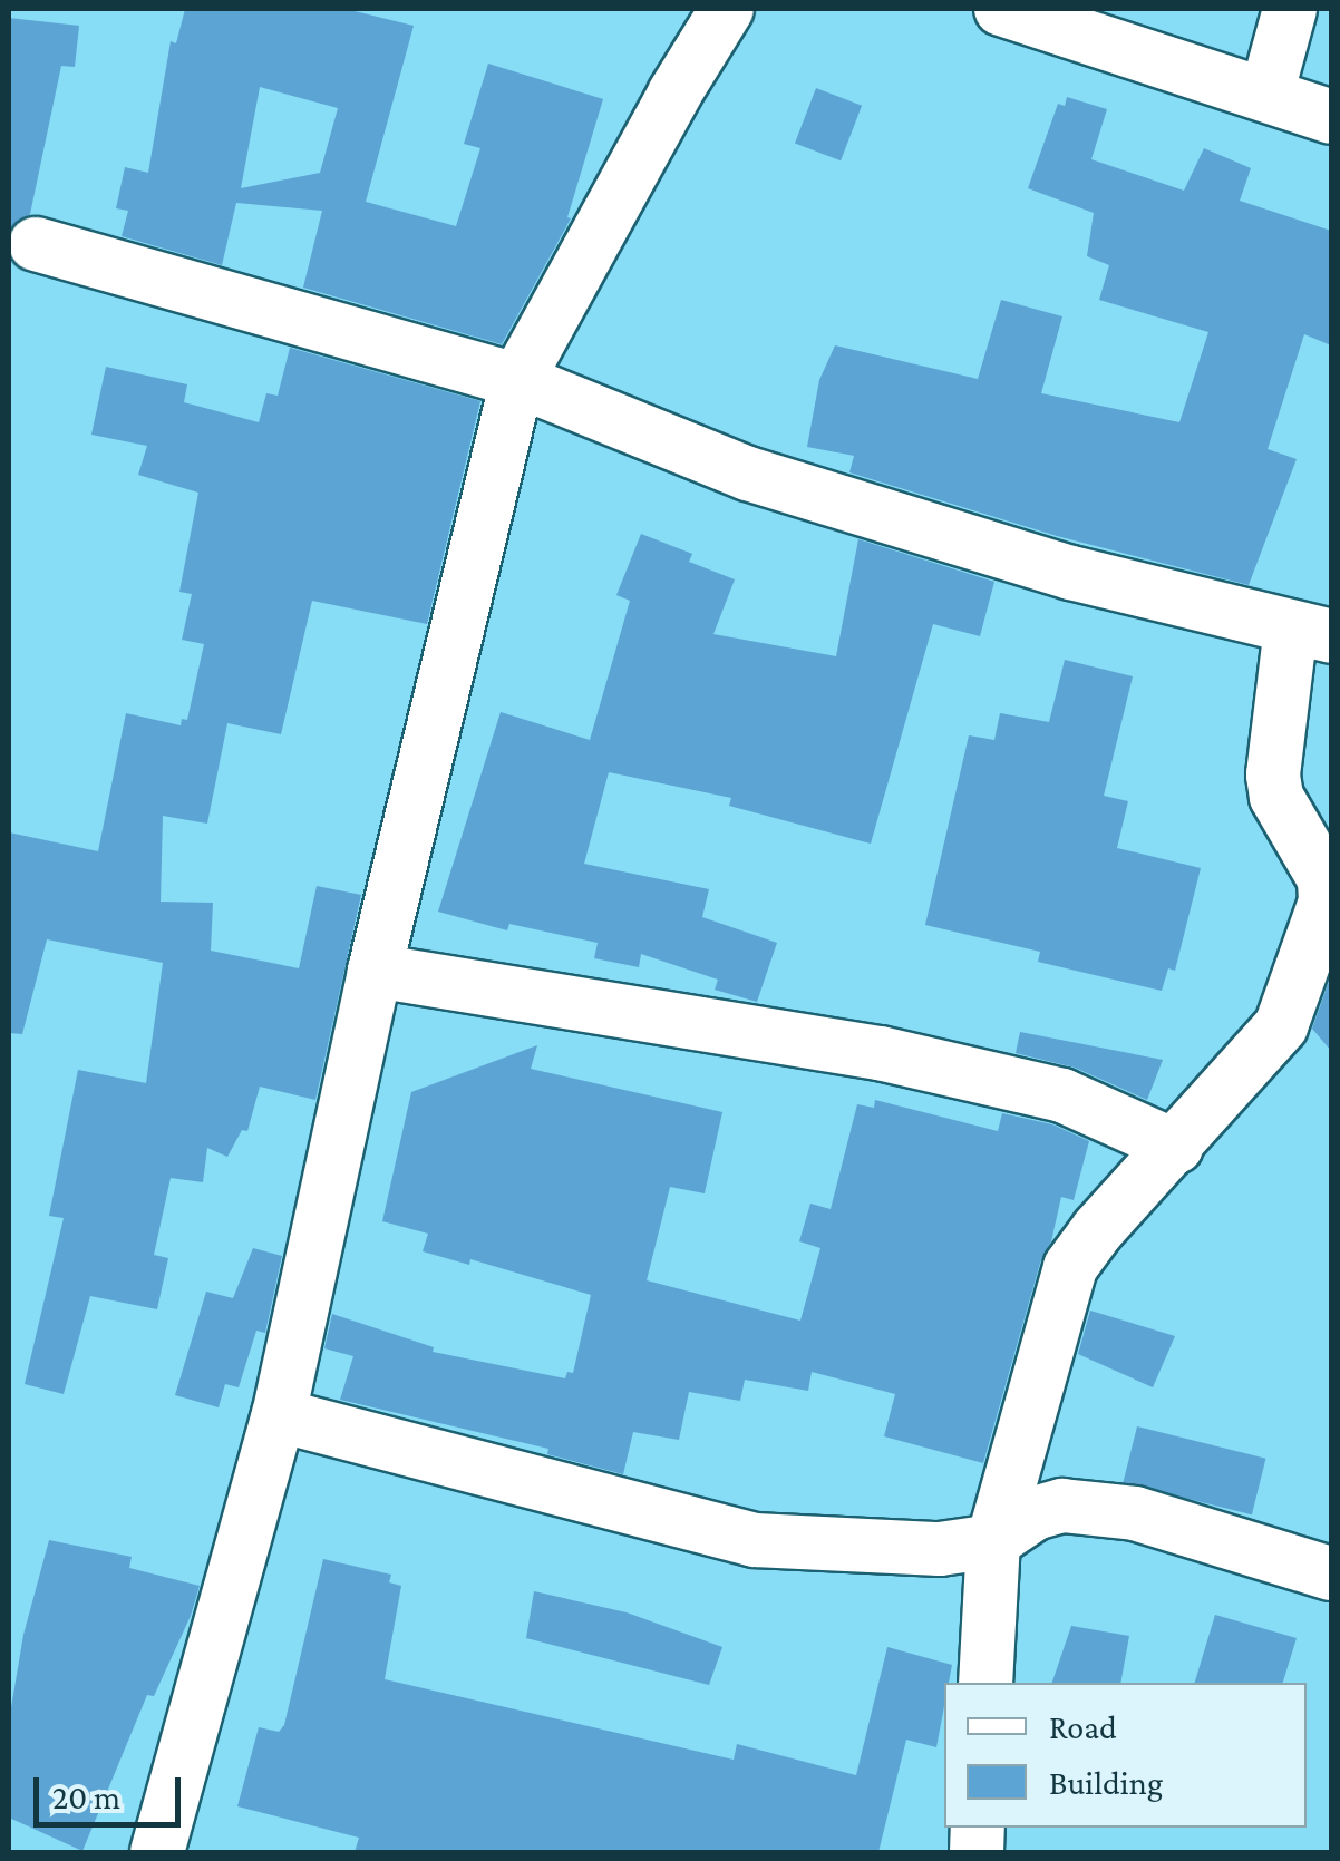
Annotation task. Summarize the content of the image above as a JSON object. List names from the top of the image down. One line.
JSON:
{"legend":["Road","Building"],"scale_bar":"20 m"}
